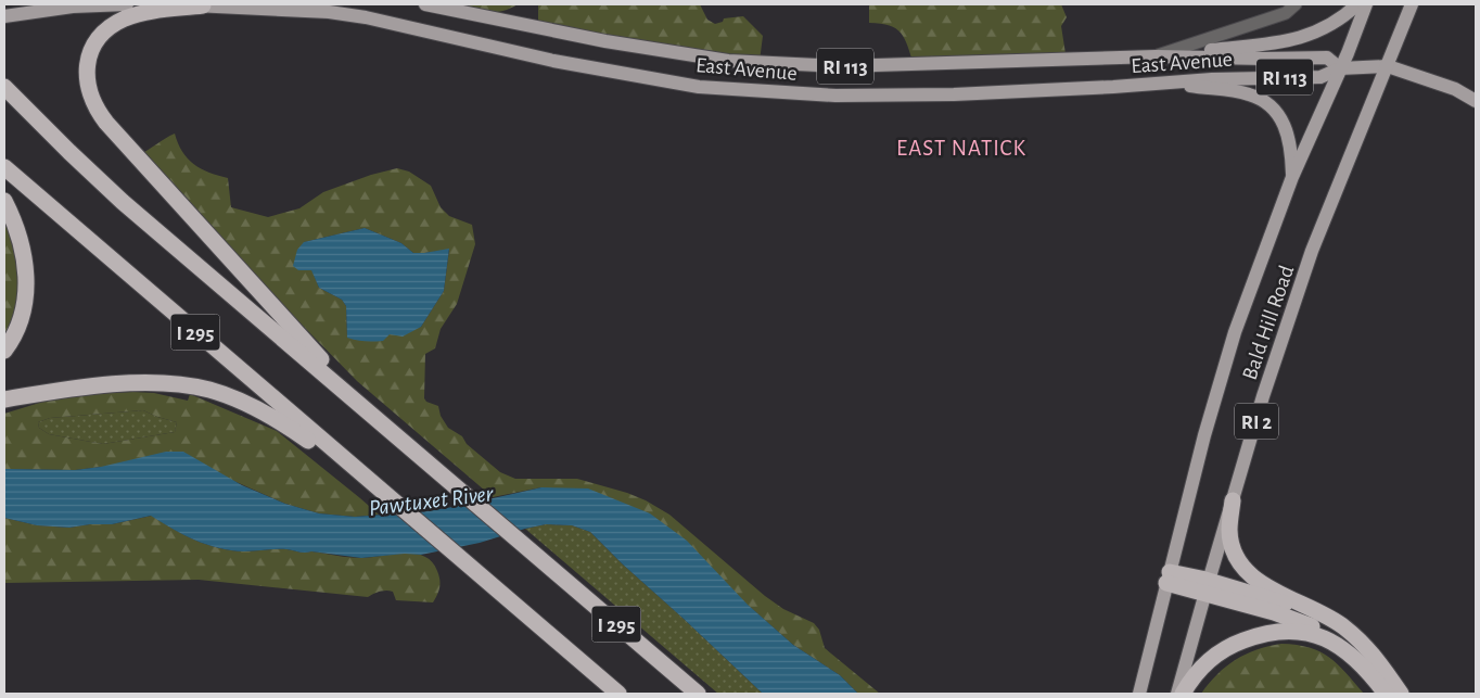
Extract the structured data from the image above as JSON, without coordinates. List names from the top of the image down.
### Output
{
  "streets": {
    "highway": ["I 295"],
    "main road": [
      "East Avenue",
      "RI 113",
      "Bald Hill Road",
      "RI 2"
    ]
  },
  "crossings": [
    ["East Avenue", "Bald Hill Road"]
  ],
  "districts": ["EAST NATICK"],
  "water": ["Pawtuxet River"]
}
